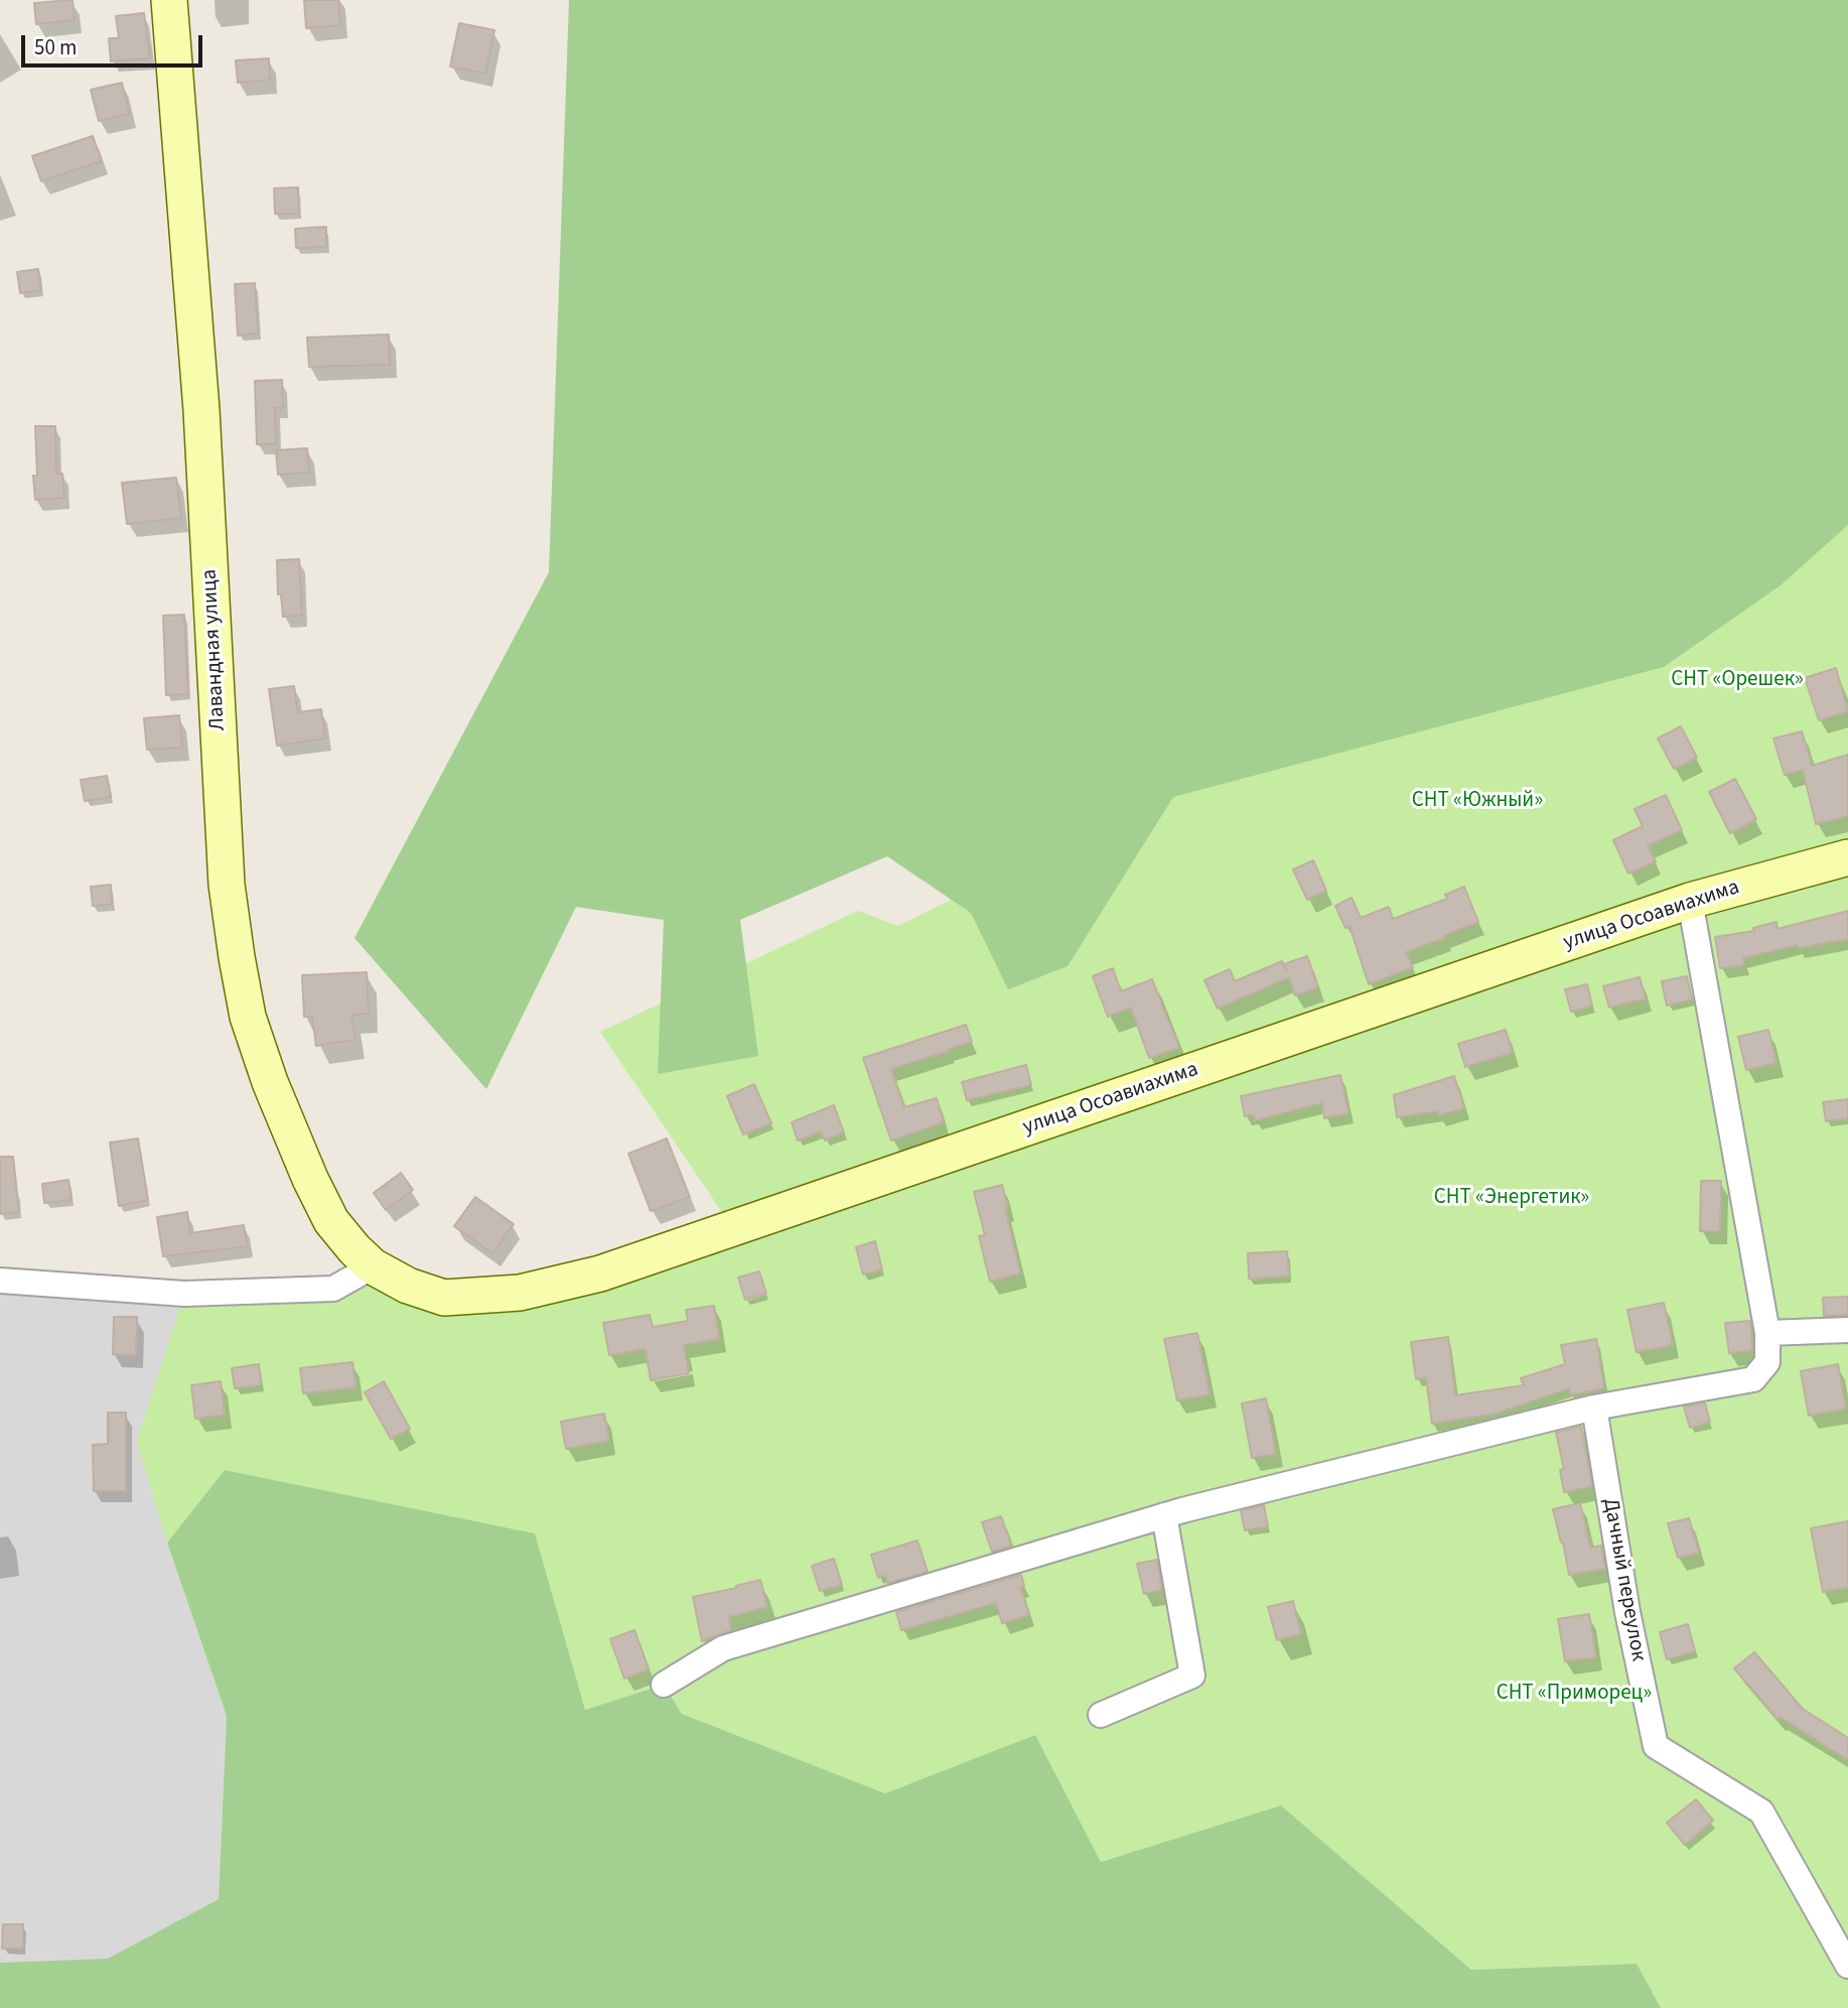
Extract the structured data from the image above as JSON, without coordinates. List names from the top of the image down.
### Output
{
  "streets": {
    "street": ["Лавандная улица", "улица Осоавиахима", "Дачный переулок"]
  },
  "crossings": [
    ["Лавандная улица", "улица Осоавиахима"]
  ],
  "parks": [
    "СНТ «Орешек»",
    "СНТ «Южный»",
    "СНТ «Энергетик»",
    "СНТ «Приморец»"
  ],
  "scale_bar": "50 m"
}
